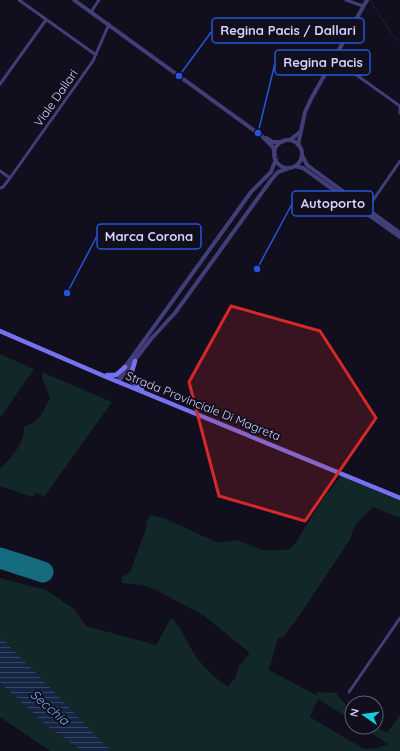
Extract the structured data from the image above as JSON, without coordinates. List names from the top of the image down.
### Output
{
  "streets": {
    "main road": ["Strada Provinciale Di Magreta"],
    "street": ["Viale Dallari"]
  },
  "water": ["Secchia"],
  "places": [
    "Regina Pacis / Dallari",
    "Regina Pacis",
    "Autoporto",
    "Marca Corona"
  ],
  "north": "left"
}
